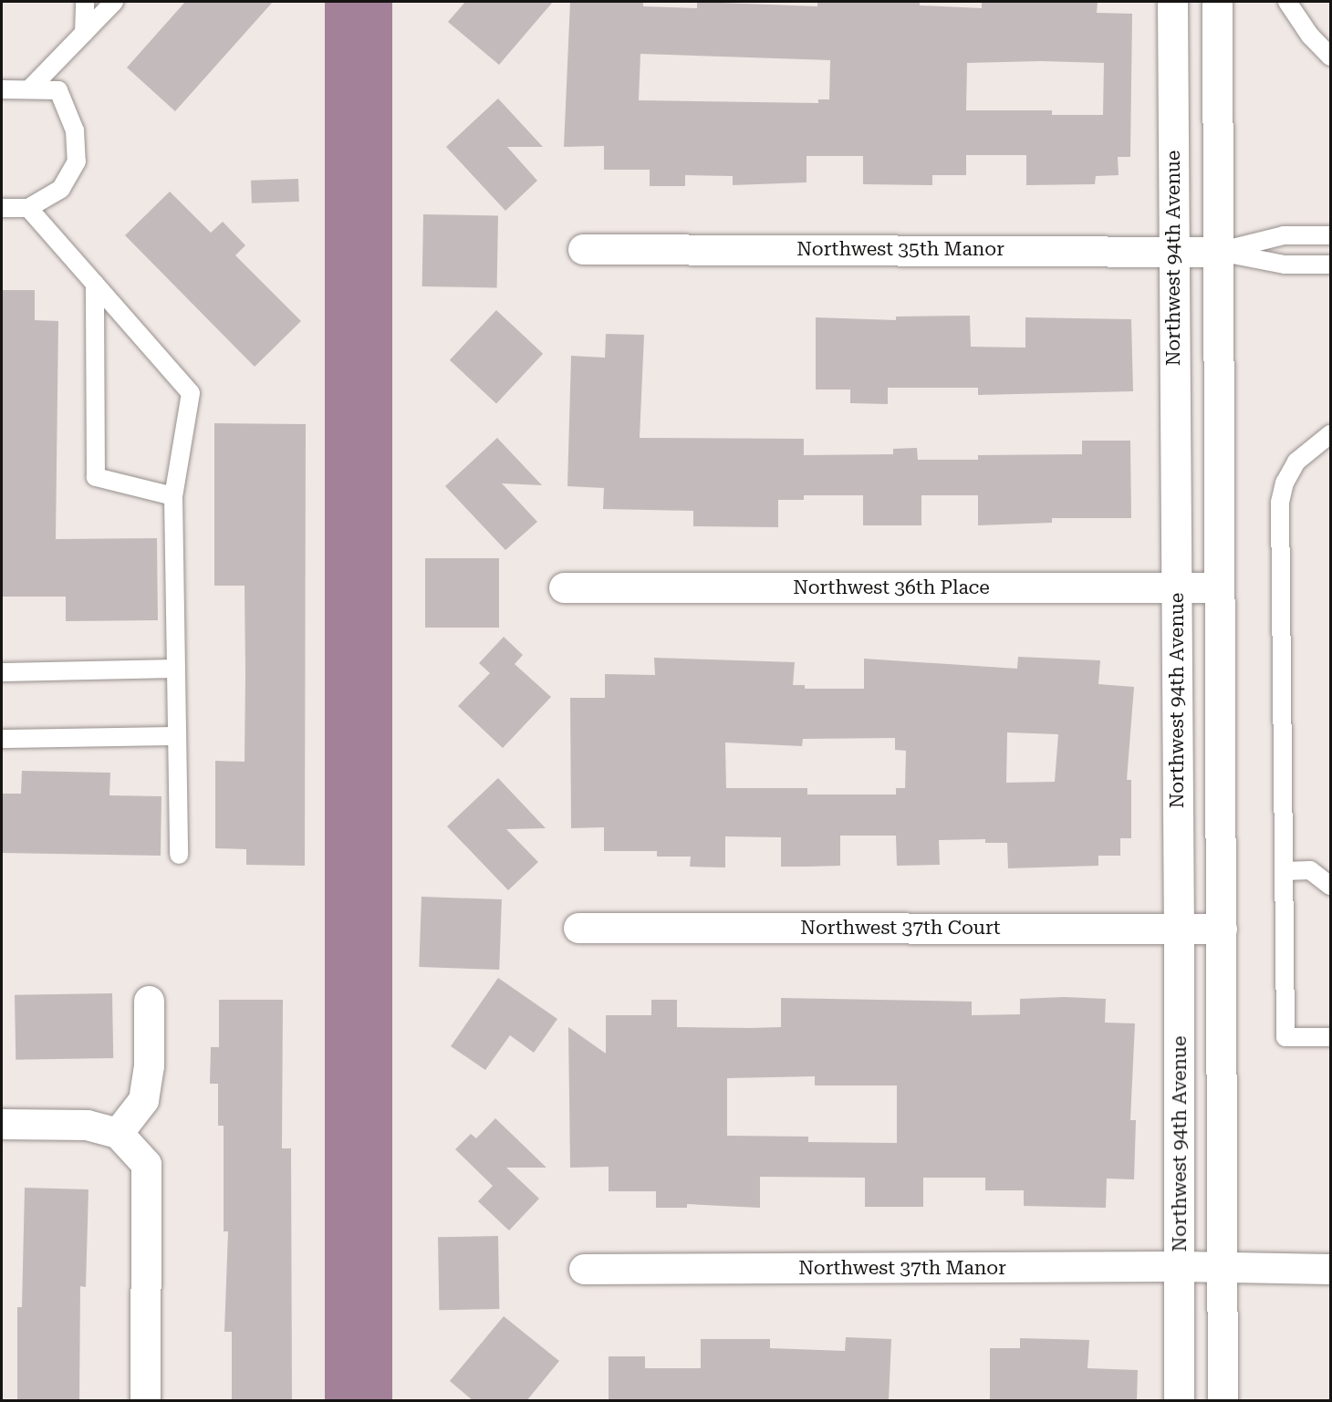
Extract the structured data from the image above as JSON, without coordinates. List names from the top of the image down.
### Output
{
  "streets": {
    "street": [
      "Northwest 35th Manor",
      "Northwest 94th Avenue",
      "Northwest 36th Place",
      "Northwest 37th Court",
      "Northwest 37th Manor"
    ]
  },
  "crossings": [
    ["Northwest 35th Manor", "Northwest 94th Avenue"],
    ["Northwest 94th Avenue", "Northwest 36th Place"],
    ["Northwest 94th Avenue", "Northwest 37th Court"],
    ["Northwest 94th Avenue", "Northwest 37th Manor"]
  ]
}
